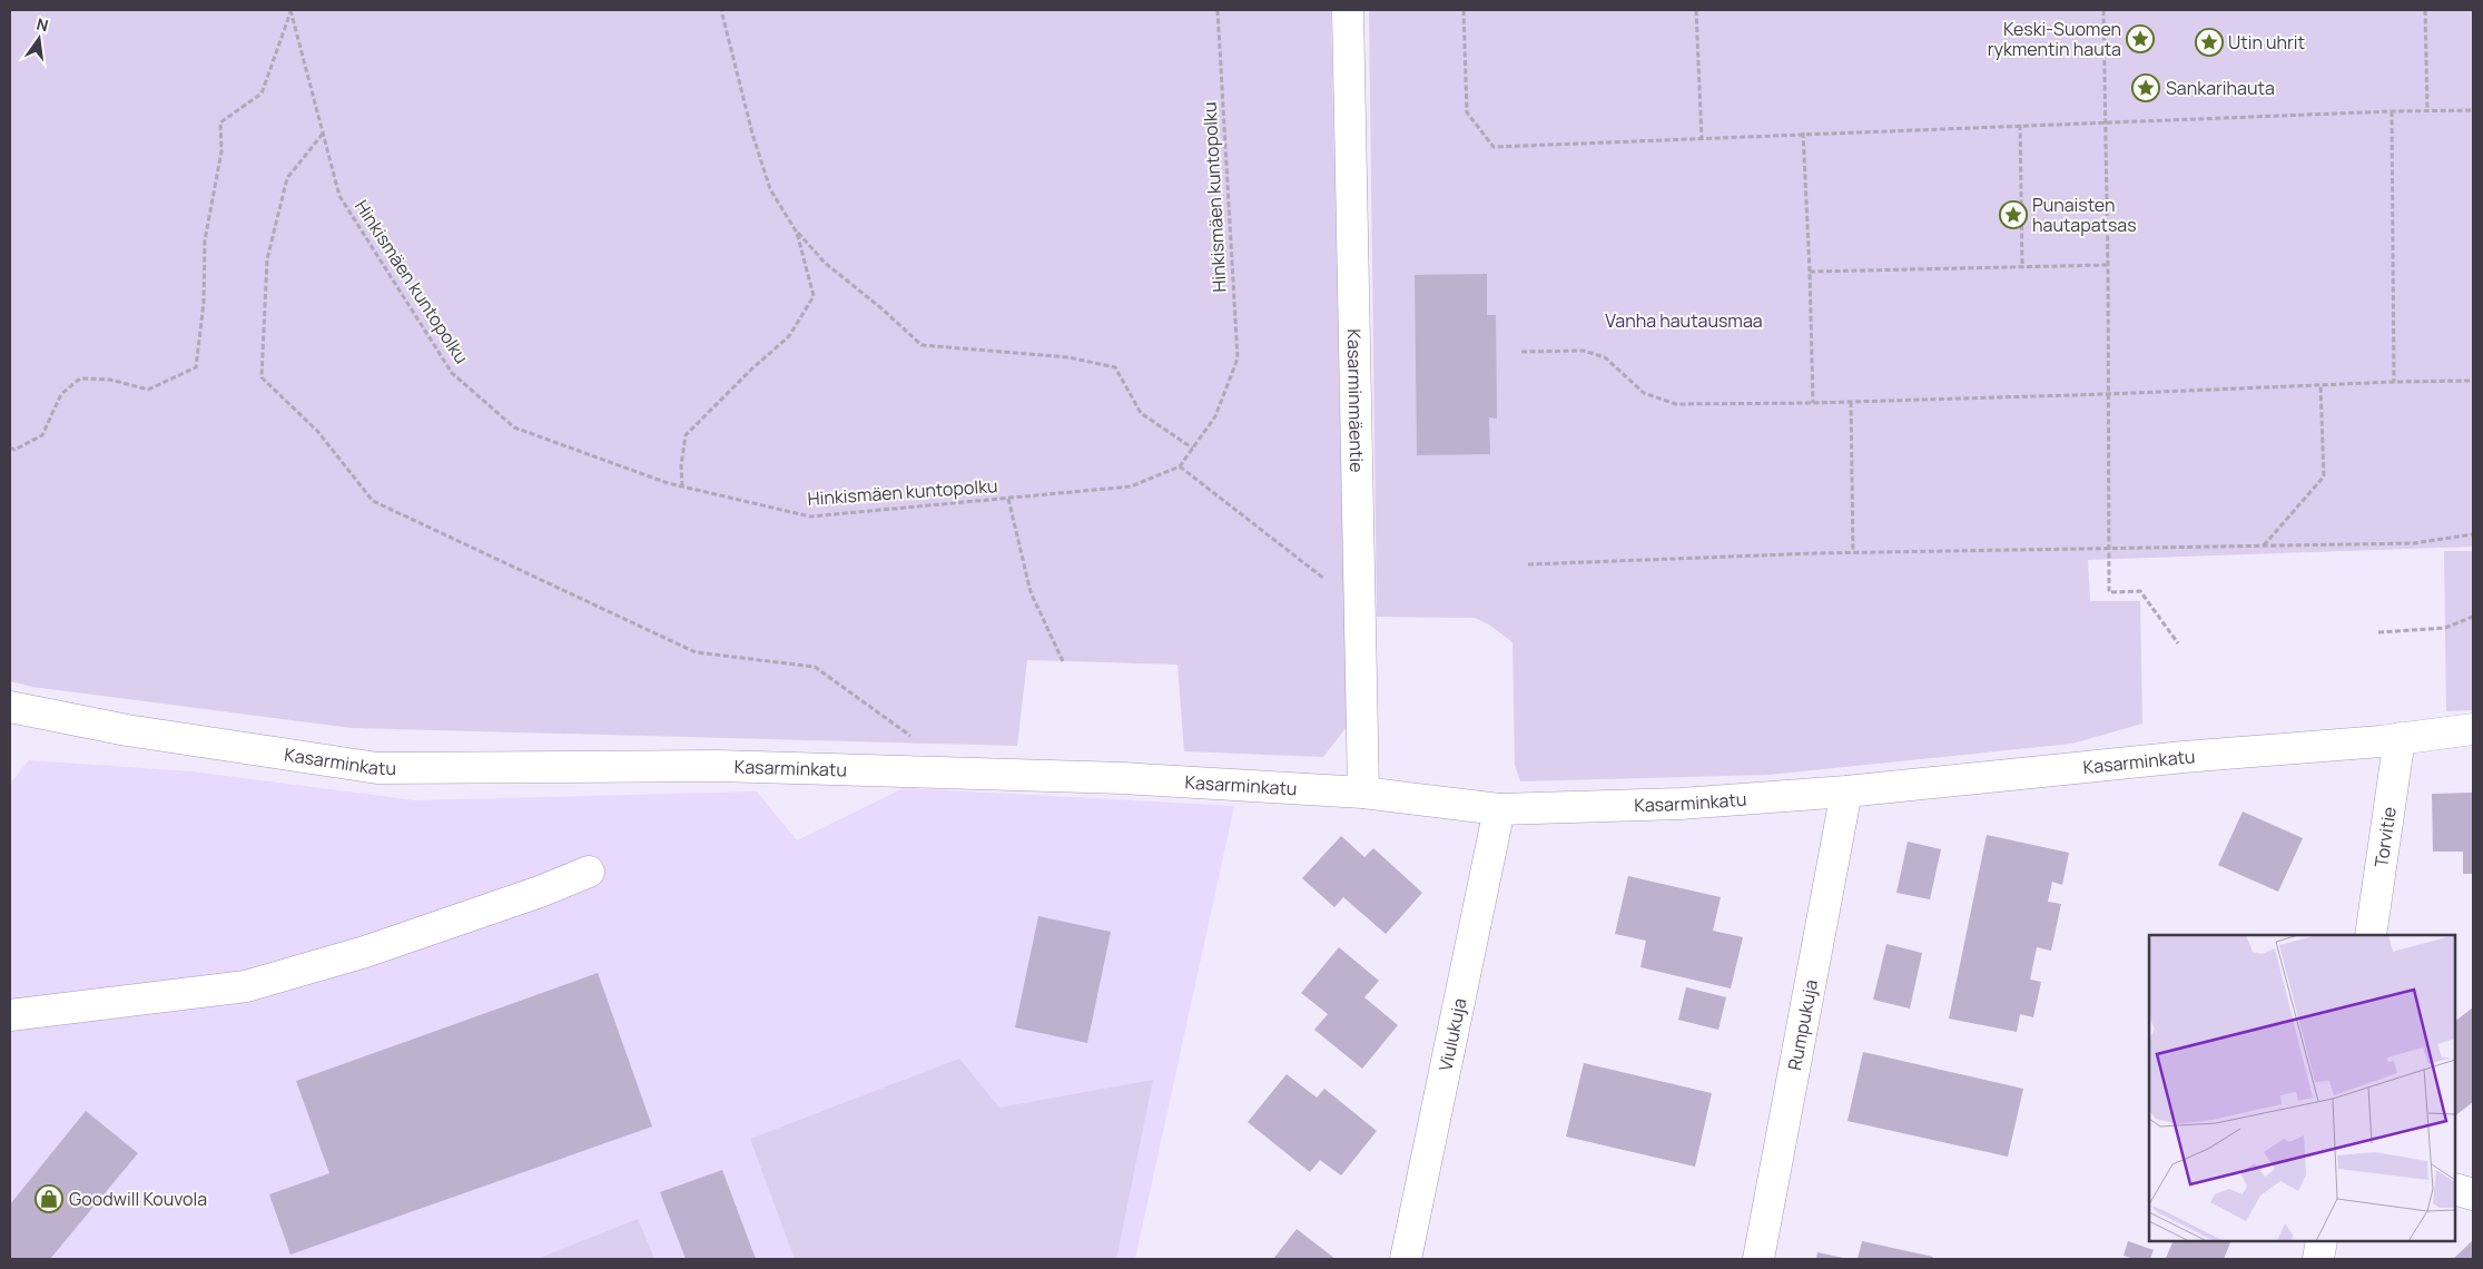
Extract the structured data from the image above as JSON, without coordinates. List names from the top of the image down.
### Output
{
  "streets": {
    "street": [
      "Kasarminmäentie",
      "Kasarminkatu",
      "Torvitie",
      "Rumpukuja",
      "Viulukuja"
    ],
    "path": ["Hinkismäen kuntopolku"]
  },
  "crossings": [
    ["Kasarminmäentie", "Kasarminkatu"],
    ["Kasarminkatu", "Torvitie"],
    ["Kasarminkatu", "Rumpukuja"],
    ["Kasarminkatu", "Viulukuja"]
  ],
  "parks": ["Vanha hautausmaa"],
  "places": {
    "place": [
      "Keski-Suomen rykmentin hauta",
      "Utin uhrit",
      "Sankarihauta",
      "Punaisten hautapatsas"
    ],
    "shop": ["Goodwill Kouvola"]
  },
  "north": "top"
}
